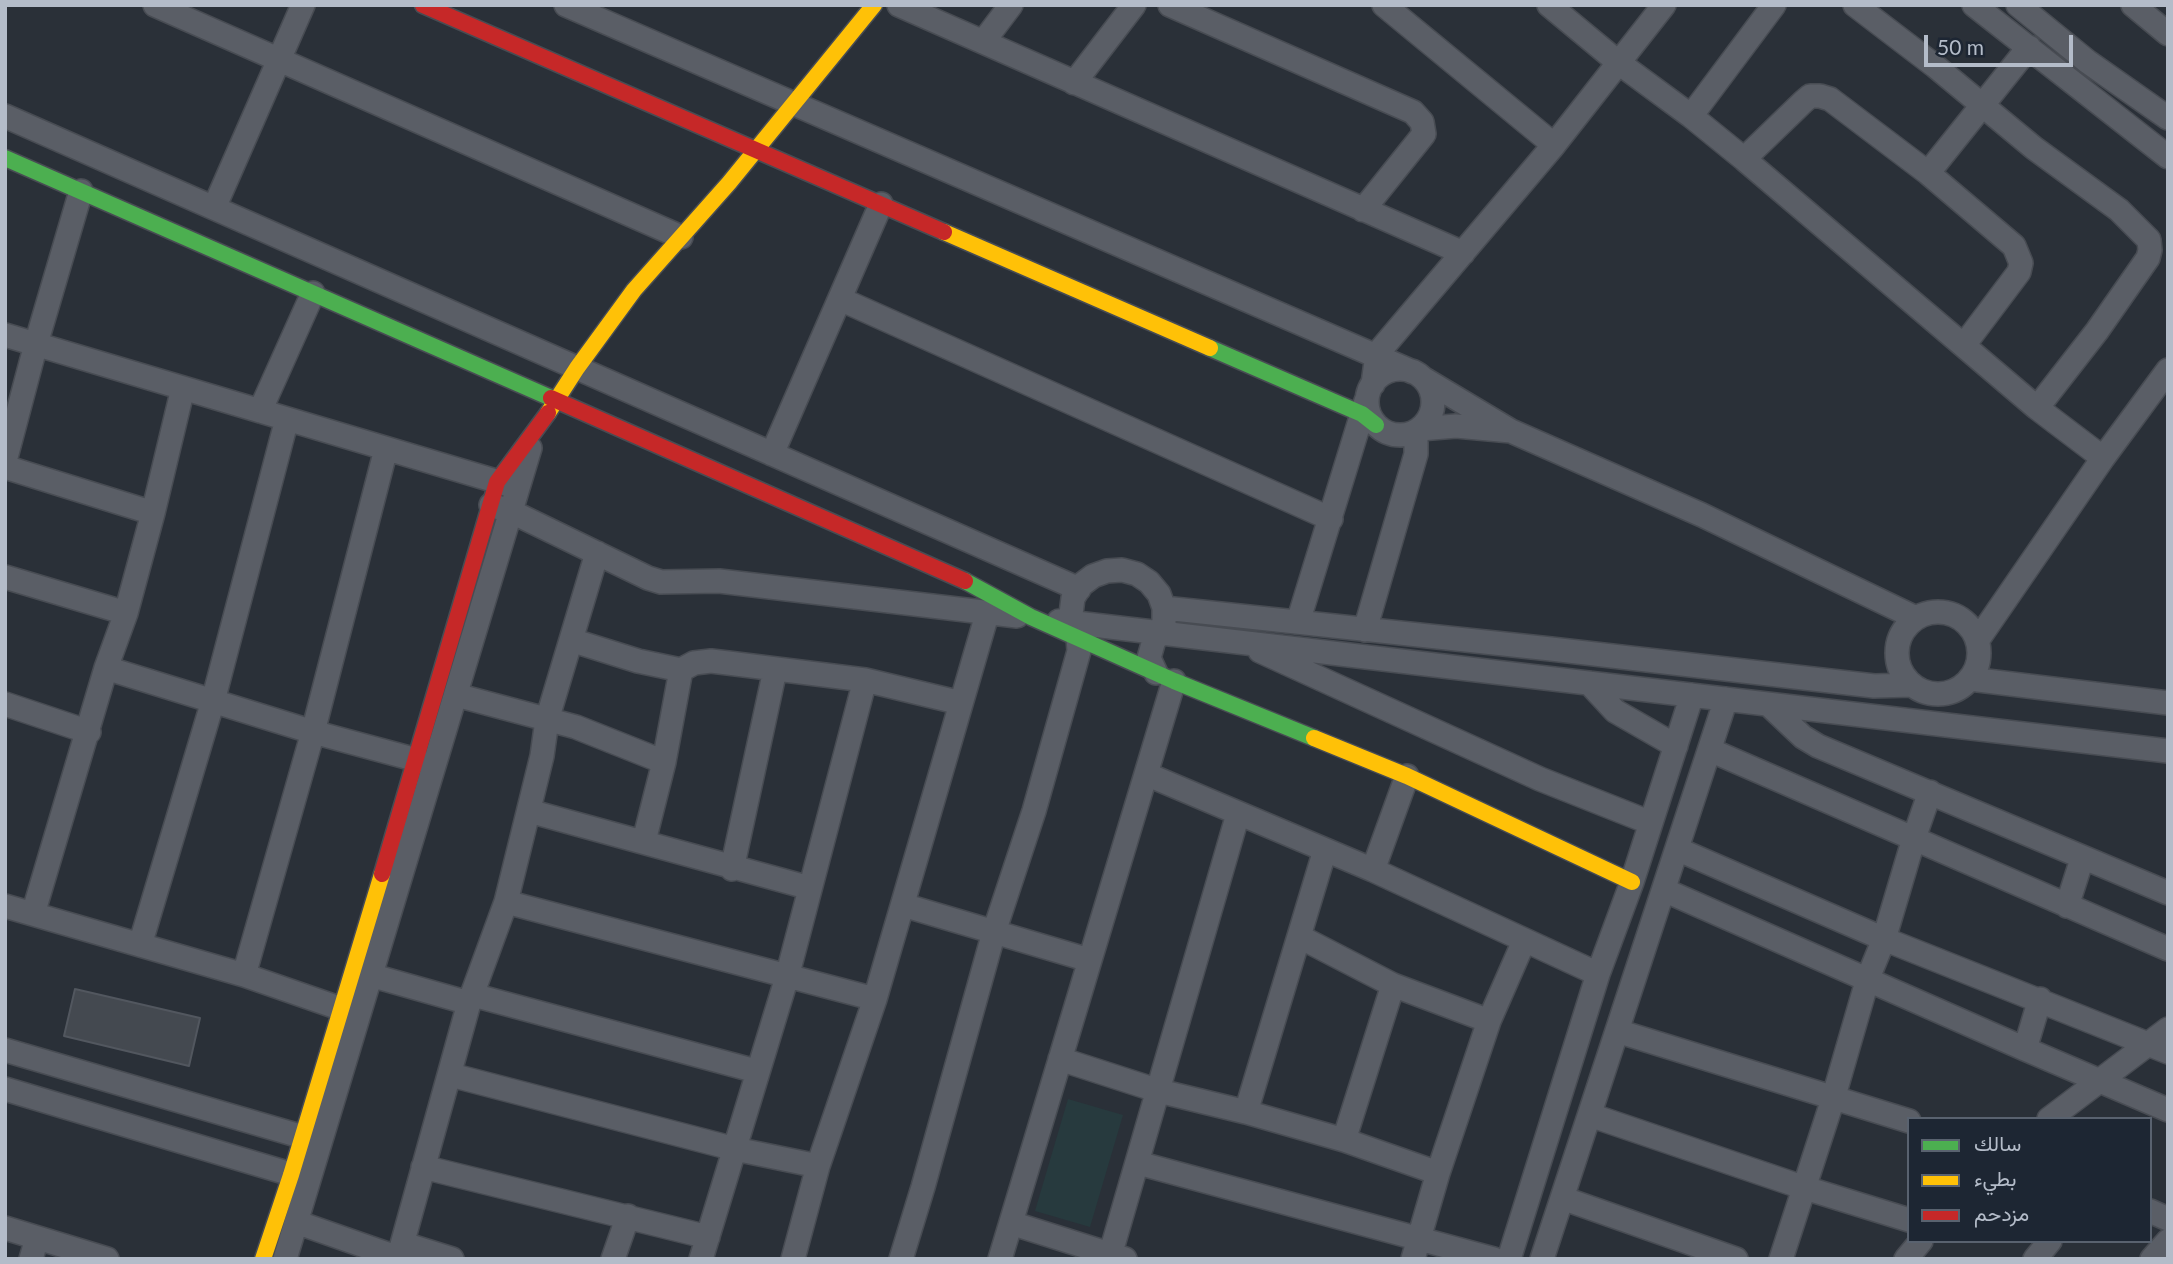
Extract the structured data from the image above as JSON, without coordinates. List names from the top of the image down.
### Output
{
  "legend": ["سالك", "بطيء", "مزدحم"],
  "scale_bar": "50 m"
}
